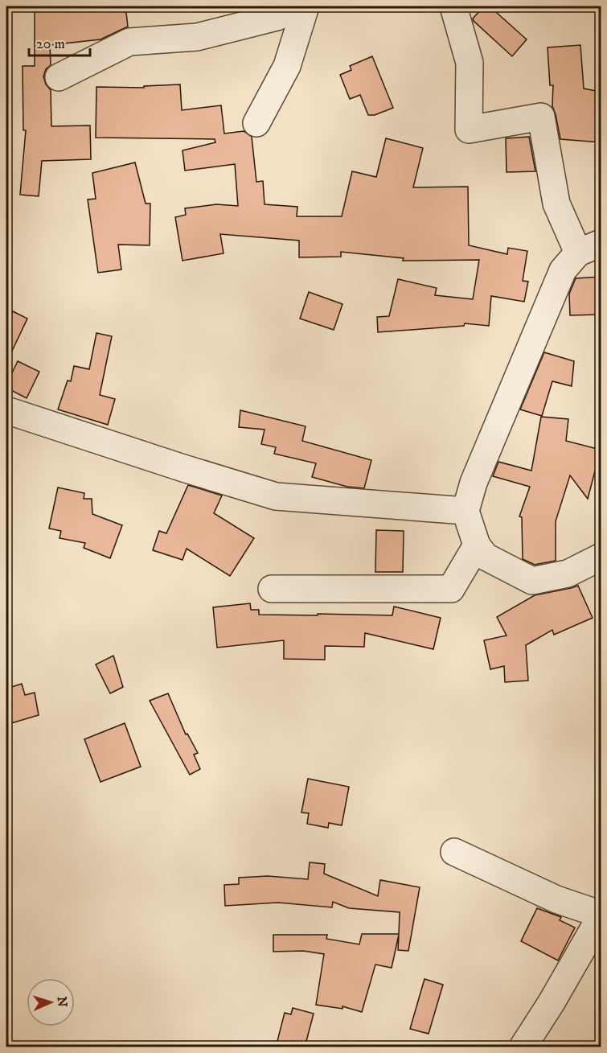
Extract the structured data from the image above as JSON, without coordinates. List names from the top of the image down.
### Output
{
  "scale_bar": "20 m",
  "north": "right"
}
